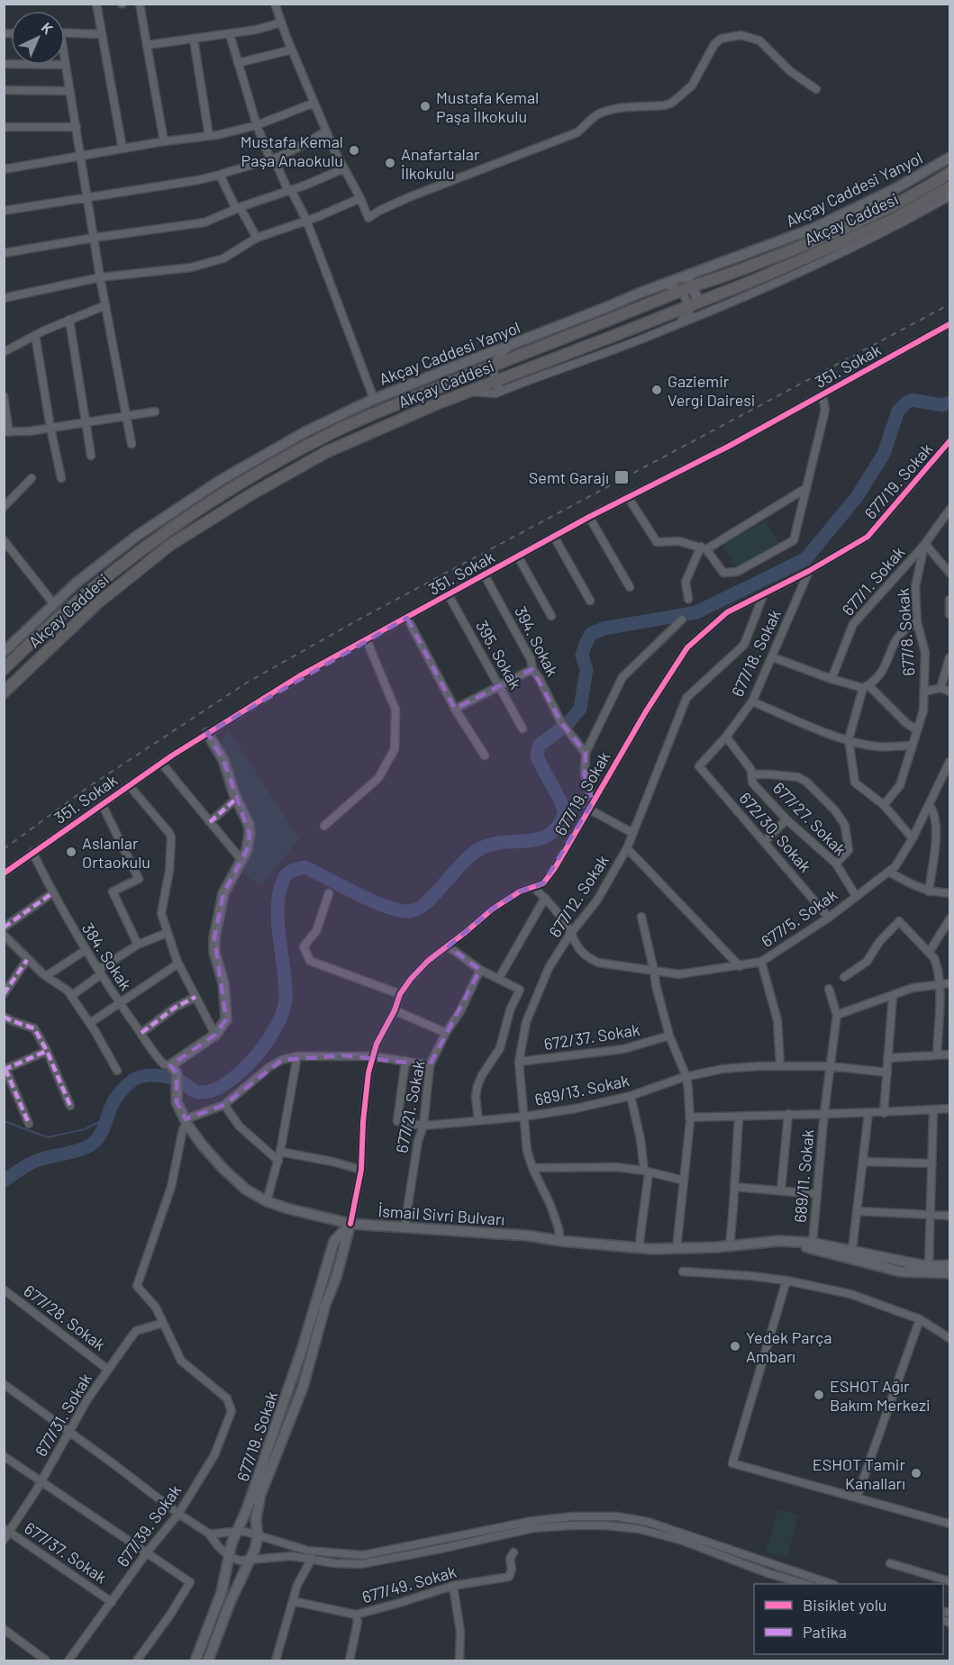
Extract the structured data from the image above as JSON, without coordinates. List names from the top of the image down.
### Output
{
  "streets": {
    "highway": ["Akçay Caddesi"],
    "main road": ["Akçay Caddesi Yanyol", "677/19. Sokak", "İsmail Sivri Bulvarı"],
    "street": [
      "351. Sokak",
      "677/1. Sokak",
      "677/8. Sokak",
      "394. Sokak",
      "677/18. Sokak",
      "395. Sokak",
      "677/27. Sokak",
      "672/30. Sokak",
      "677/12. Sokak",
      "677/5. Sokak",
      "384. Sokak",
      "672/37. Sokak",
      "689/13. Sokak",
      "677/21. Sokak",
      "689/11. Sokak",
      "677/28. Sokak",
      "677/31. Sokak",
      "677/39. Sokak",
      "677/37. Sokak",
      "677/49. Sokak"
    ]
  },
  "crossings": [
    ["Akçay Caddesi Yanyol", "Akçay Caddesi"],
    ["351. Sokak", "394. Sokak"],
    ["351. Sokak", "395. Sokak"],
    ["351. Sokak", "384. Sokak"],
    ["677/19. Sokak", "677/18. Sokak"],
    ["677/19. Sokak", "677/12. Sokak"],
    ["677/19. Sokak", "677/5. Sokak"],
    ["677/19. Sokak", "İsmail Sivri Bulvarı"],
    ["677/1. Sokak", "677/8. Sokak"],
    ["677/18. Sokak", "677/27. Sokak"],
    ["677/18. Sokak", "672/30. Sokak"],
    ["677/27. Sokak", "677/5. Sokak"],
    ["672/30. Sokak", "677/5. Sokak"],
    ["677/12. Sokak", "677/5. Sokak"],
    ["677/12. Sokak", "672/37. Sokak"],
    ["677/12. Sokak", "689/13. Sokak"],
    ["677/12. Sokak", "İsmail Sivri Bulvarı"],
    ["384. Sokak", "İsmail Sivri Bulvarı"],
    ["689/13. Sokak", "677/21. Sokak"],
    ["689/13. Sokak", "689/11. Sokak"],
    ["677/21. Sokak", "İsmail Sivri Bulvarı"],
    ["689/11. Sokak", "İsmail Sivri Bulvarı"],
    ["677/28. Sokak", "677/31. Sokak"],
    ["677/31. Sokak", "677/39. Sokak"],
    ["677/31. Sokak", "677/37. Sokak"],
    ["677/39. Sokak", "677/37. Sokak"]
  ],
  "places": {
    "other": [
      "Mustafa Kemal Paşa İlkokulu",
      "Mustafa Kemal Paşa Anaokulu",
      "Anafartalar İlkokulu",
      "Gaziemir Vergi Dairesi",
      "Aslanlar Ortaokulu",
      "Yedek Parça Ambarı",
      "ESHOT Ağır Bakım Merkezi",
      "ESHOT Tamir Kanalları"
    ],
    "transit": ["Semt Garajı"]
  },
  "legend": ["Bisiklet yolu", "Patika"],
  "north": "top right"
}
